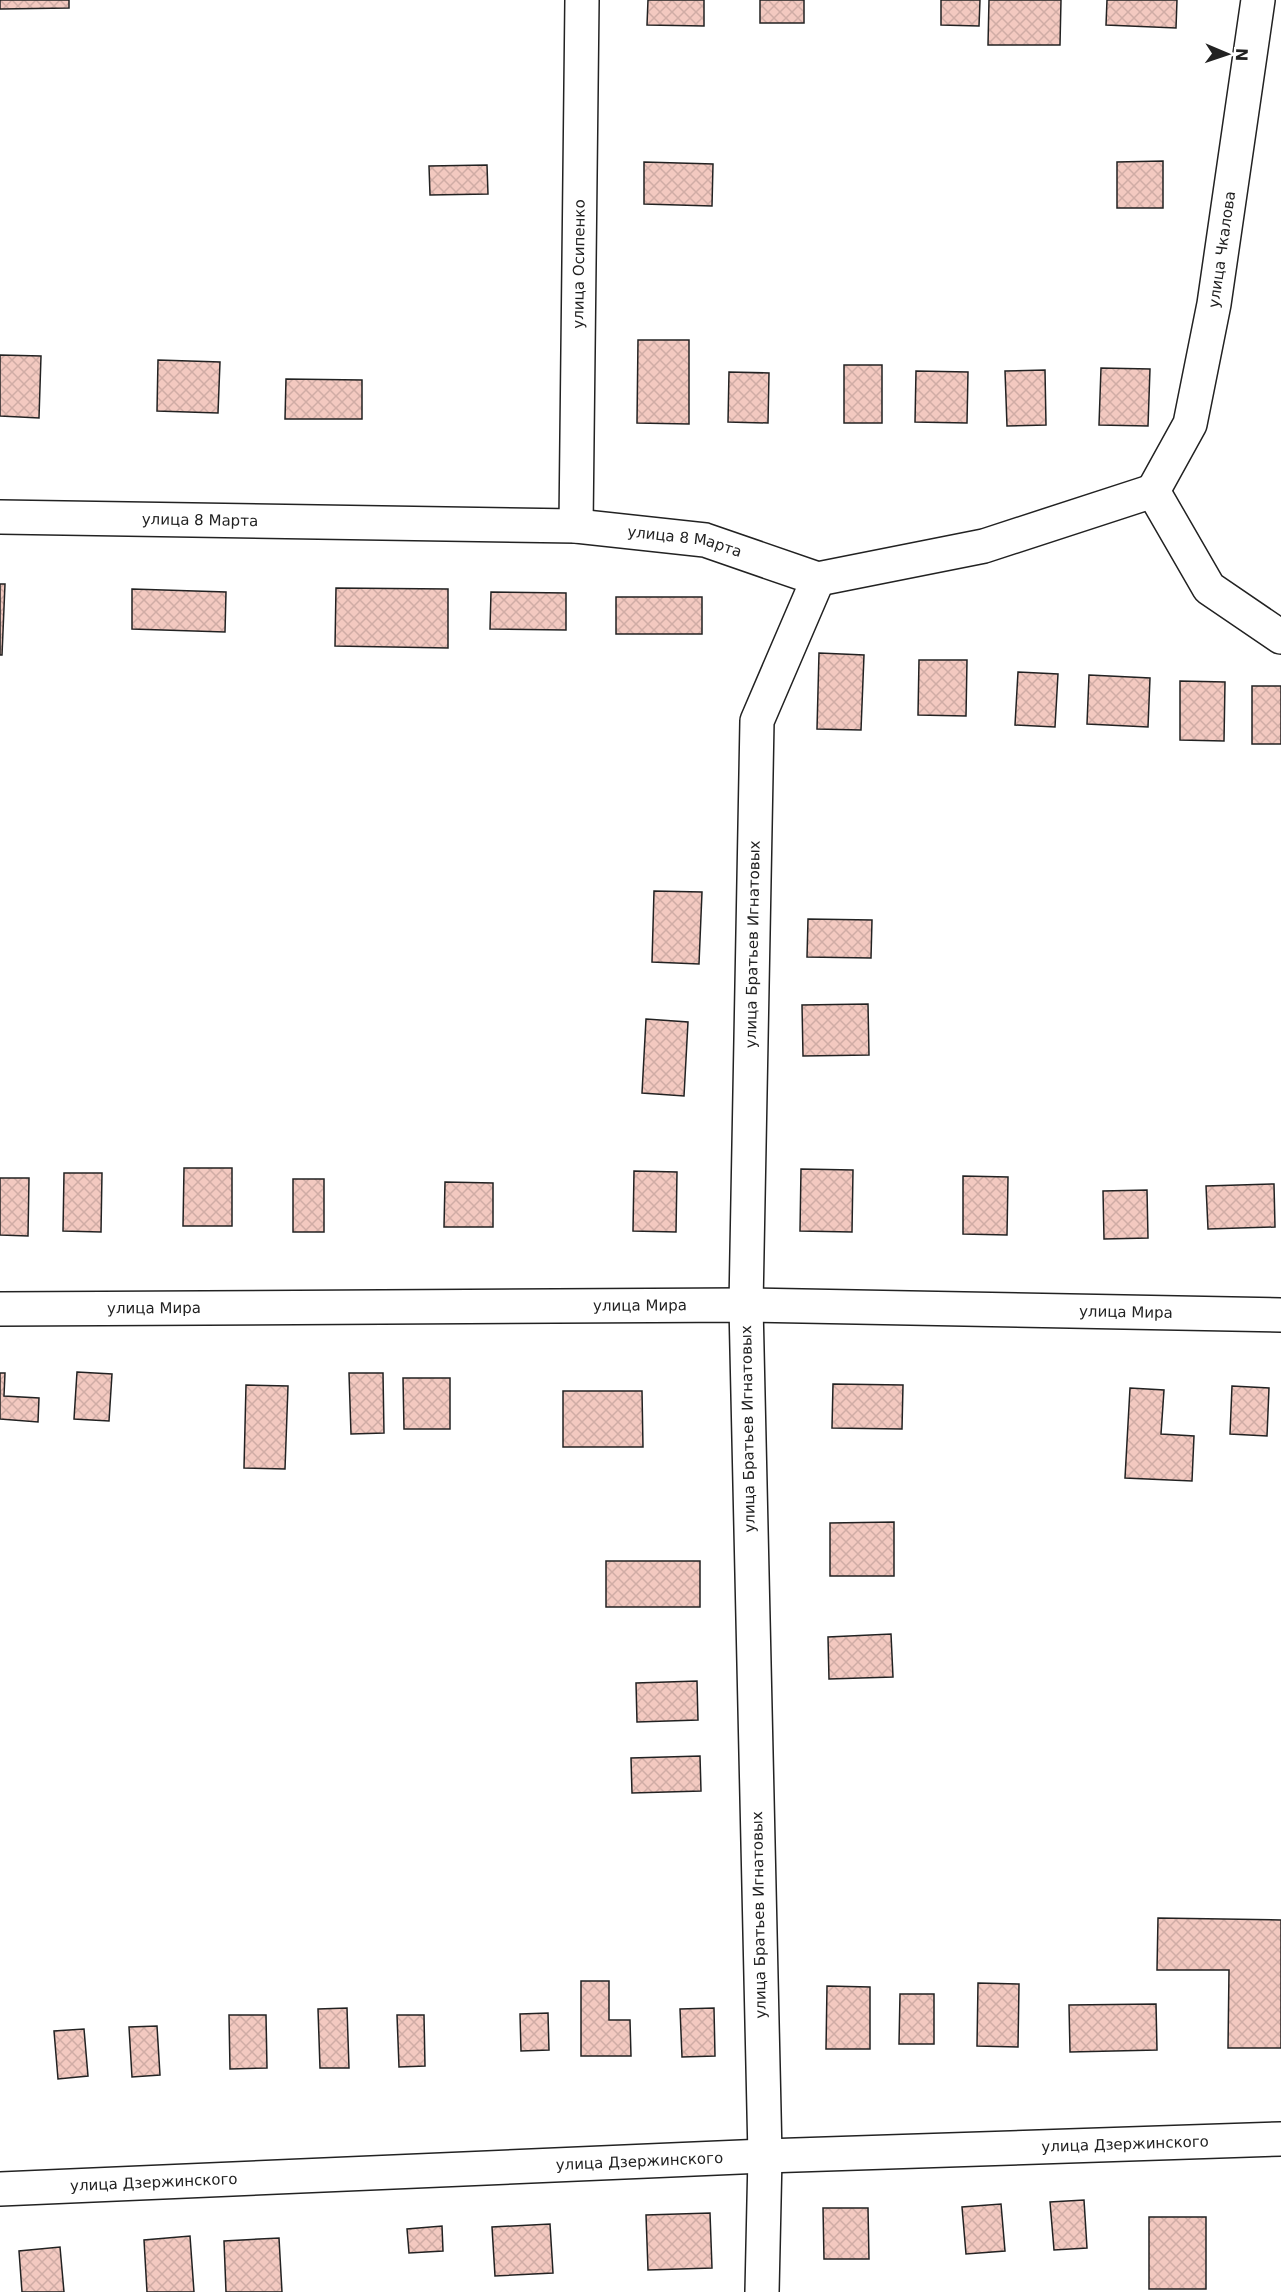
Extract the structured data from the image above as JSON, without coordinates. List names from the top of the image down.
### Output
{
  "streets": {
    "street": [
      "улица Чкалова",
      "улица Осипенко",
      "улица 8 Марта",
      "улица Братьев Игнатовых",
      "улица Мира",
      "улица Дзержинского"
    ]
  },
  "crossings": [
    ["улица Осипенко", "улица 8 Марта"],
    ["улица 8 Марта", "улица Братьев Игнатовых"],
    ["улица Братьев Игнатовых", "улица Мира"],
    ["улица Братьев Игнатовых", "улица Дзержинского"]
  ],
  "north": "right"
}
